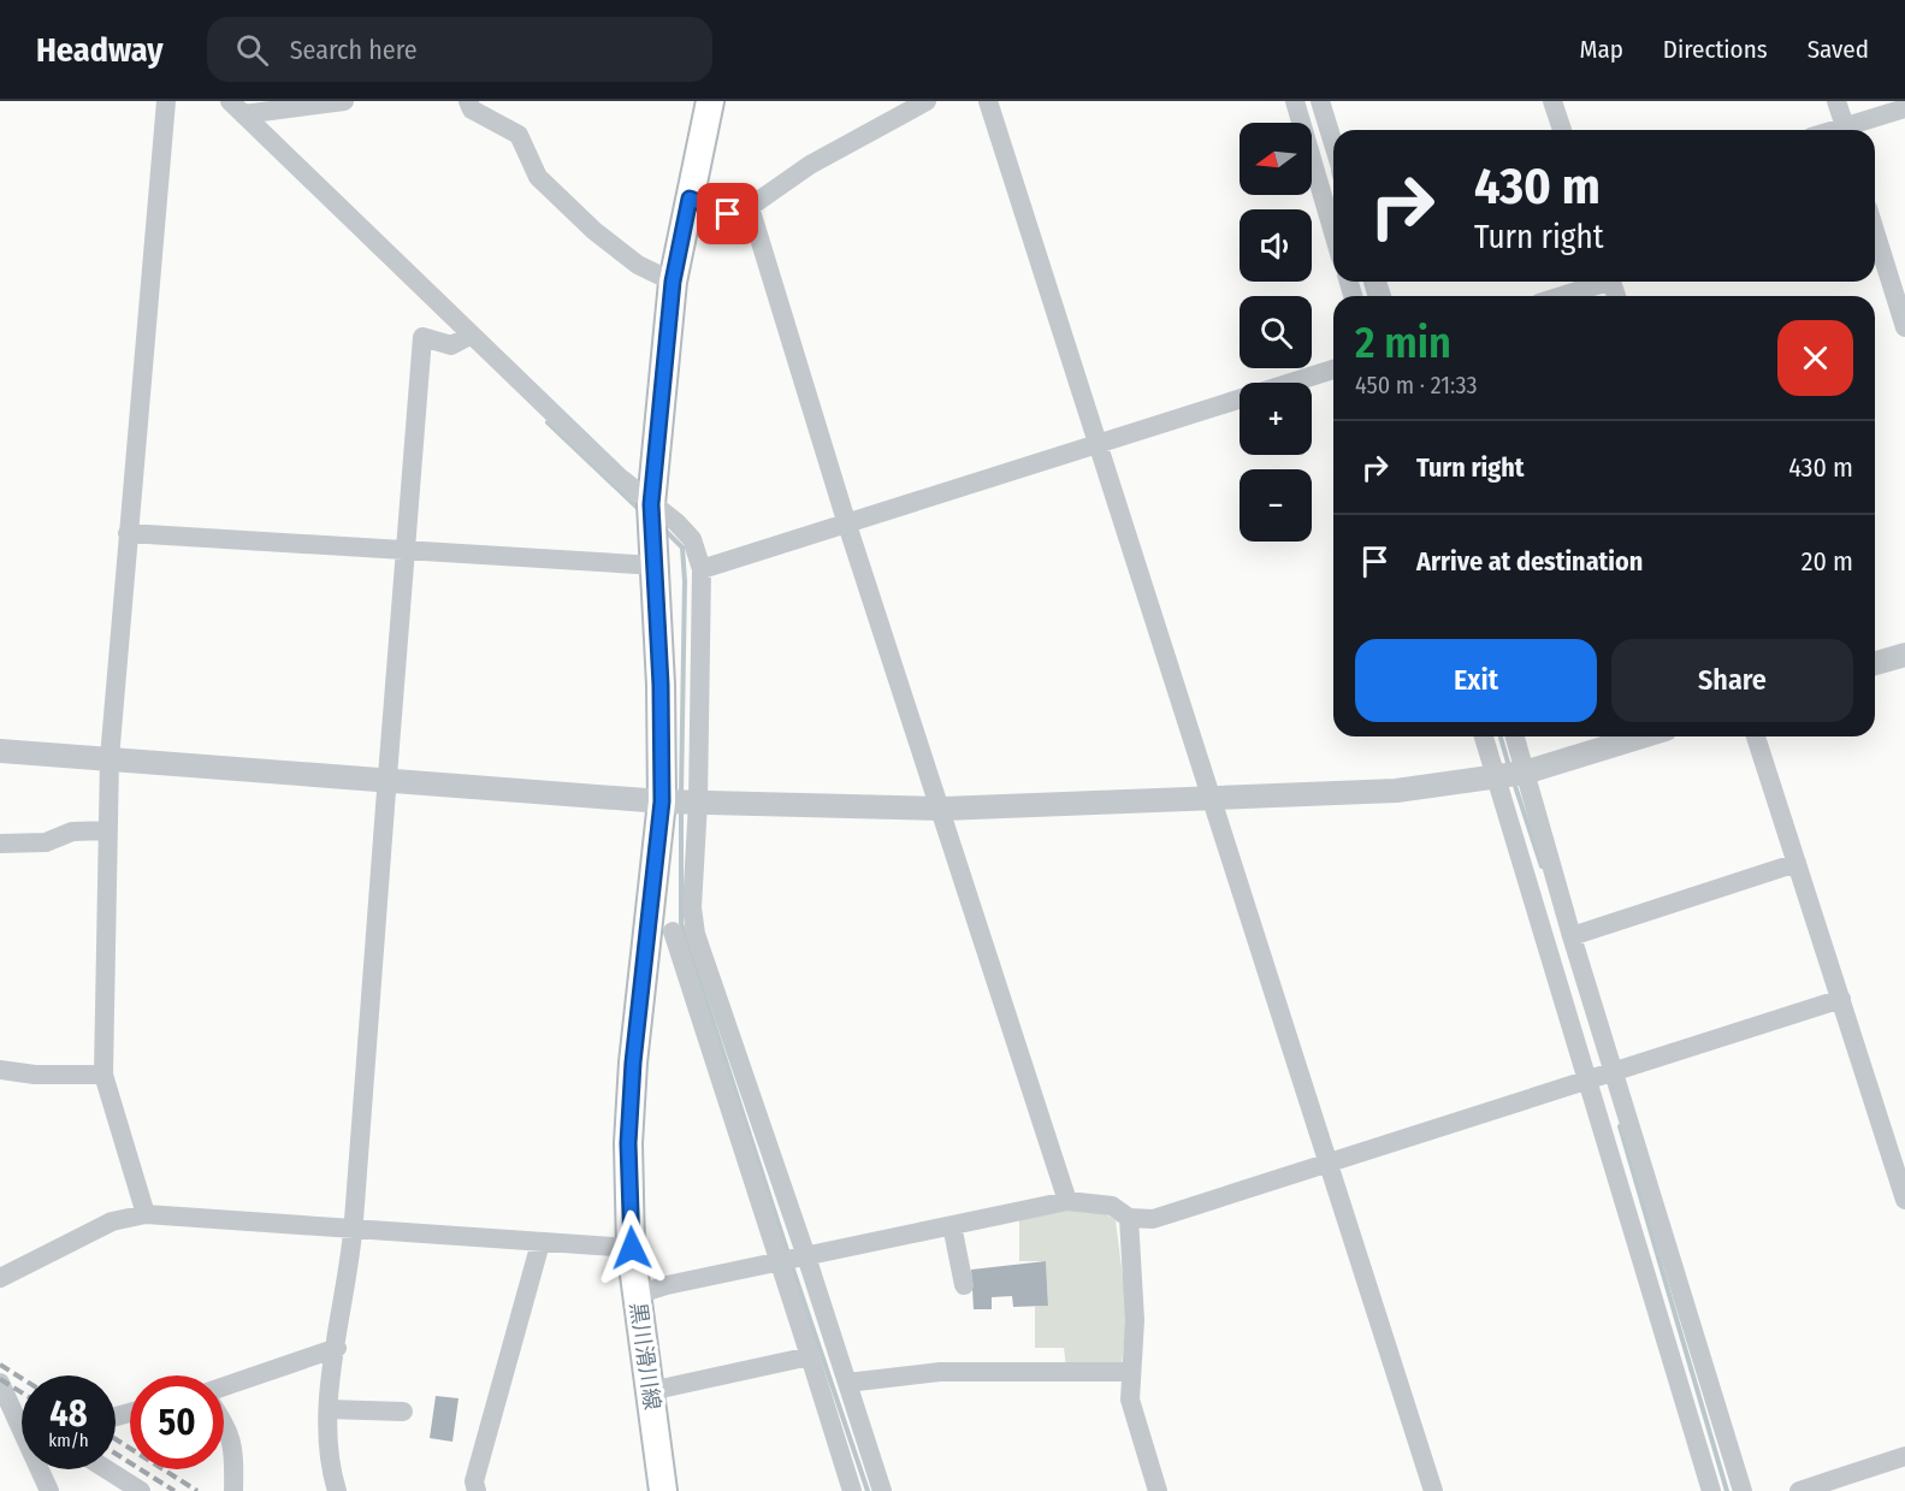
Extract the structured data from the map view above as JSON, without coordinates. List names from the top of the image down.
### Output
{
  "streets": {
    "main road": ["黒川滑川線"]
  },
  "north": "left",
  "page": {
    "header": "Headway",
    "search": "Search here",
    "nav": ["Map", "Directions", "Saved"],
    "map_buttons": ["+", "−"],
    "turn": ["430 m", "Turn right"],
    "heading": ["2 min", "450 m · 21:33"],
    "list": [
      {
        "name": "Turn right",
        "value": "430 m"
      },
      {
        "name": "Arrive at destination",
        "value": "20 m"
      }
    ],
    "buttons": ["Exit", "Share"],
    "speed": "48 km/h",
    "limit": "50"
  }
}
